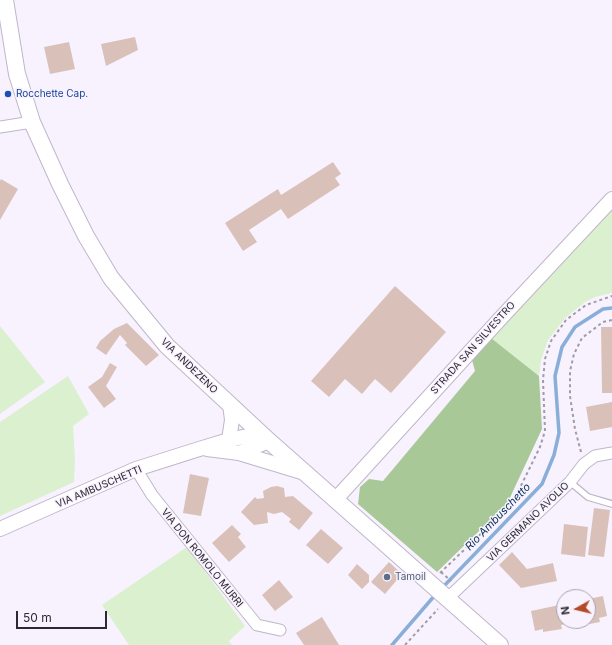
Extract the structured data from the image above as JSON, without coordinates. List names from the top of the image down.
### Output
{
  "streets": {
    "main road": ["VIA ANDEZENO"],
    "street": [
      "STRADA SAN SILVESTRO",
      "VIA AMBUSCHETTI",
      "VIA GERMANO AVOLIO",
      "VIA DON ROMOLO MURRI"
    ]
  },
  "crossings": [
    ["STRADA SAN SILVESTRO", "VIA ANDEZENO"],
    ["VIA ANDEZENO", "VIA AMBUSCHETTI"],
    ["VIA ANDEZENO", "VIA GERMANO AVOLIO"],
    ["VIA AMBUSCHETTI", "VIA DON ROMOLO MURRI"]
  ],
  "water": ["Rio Ambuschetto"],
  "places": ["Rocchette Cap.", "Tamoil"],
  "scale_bar": "50 m",
  "north": "left"
}
